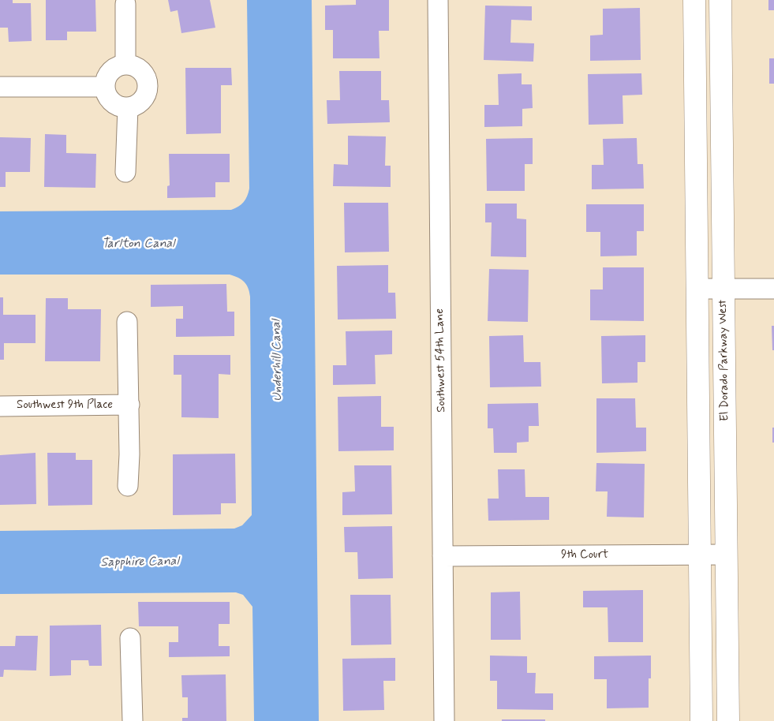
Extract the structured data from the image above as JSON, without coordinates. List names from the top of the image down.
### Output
{
  "streets": {
    "street": [
      "Southwest 54th Lane",
      "El Dorado Parkway West",
      "Southwest 9th Place",
      "9th Court"
    ]
  },
  "crossings": [
    ["Southwest 54th Lane", "9th Court"],
    ["El Dorado Parkway West", "9th Court"]
  ],
  "water": ["Tarlton Canal", "Underhill Canal", "Sapphire Canal"]
}
